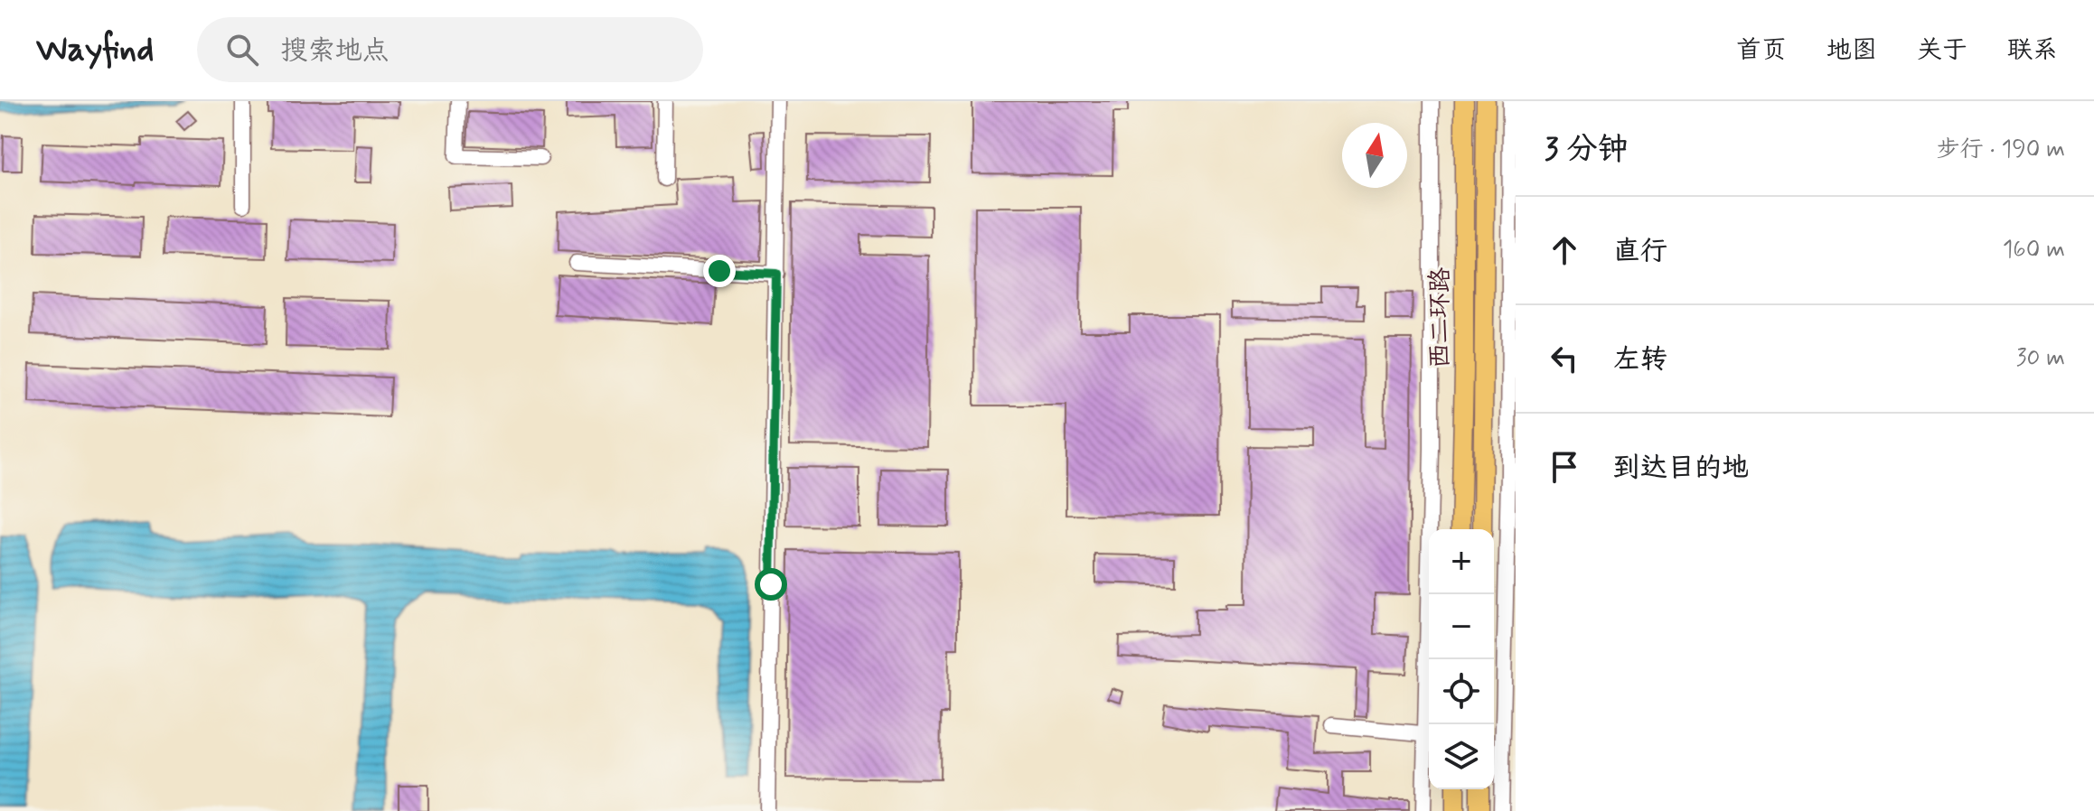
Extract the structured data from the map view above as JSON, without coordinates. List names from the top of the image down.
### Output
{
  "streets": {
    "main road": ["西二环路"]
  },
  "north": "top",
  "page": {
    "header": "Wayfind",
    "search": "搜索地点",
    "nav": [
      "首页",
      "地图",
      "关于",
      "联系"
    ],
    "heading": ["3 分钟", "步行 · 190 m"],
    "list": [
      ["直行", "160 m"],
      ["左转", "30 m"],
      "到达目的地"
    ],
    "map_buttons": ["+", "−"]
  }
}
